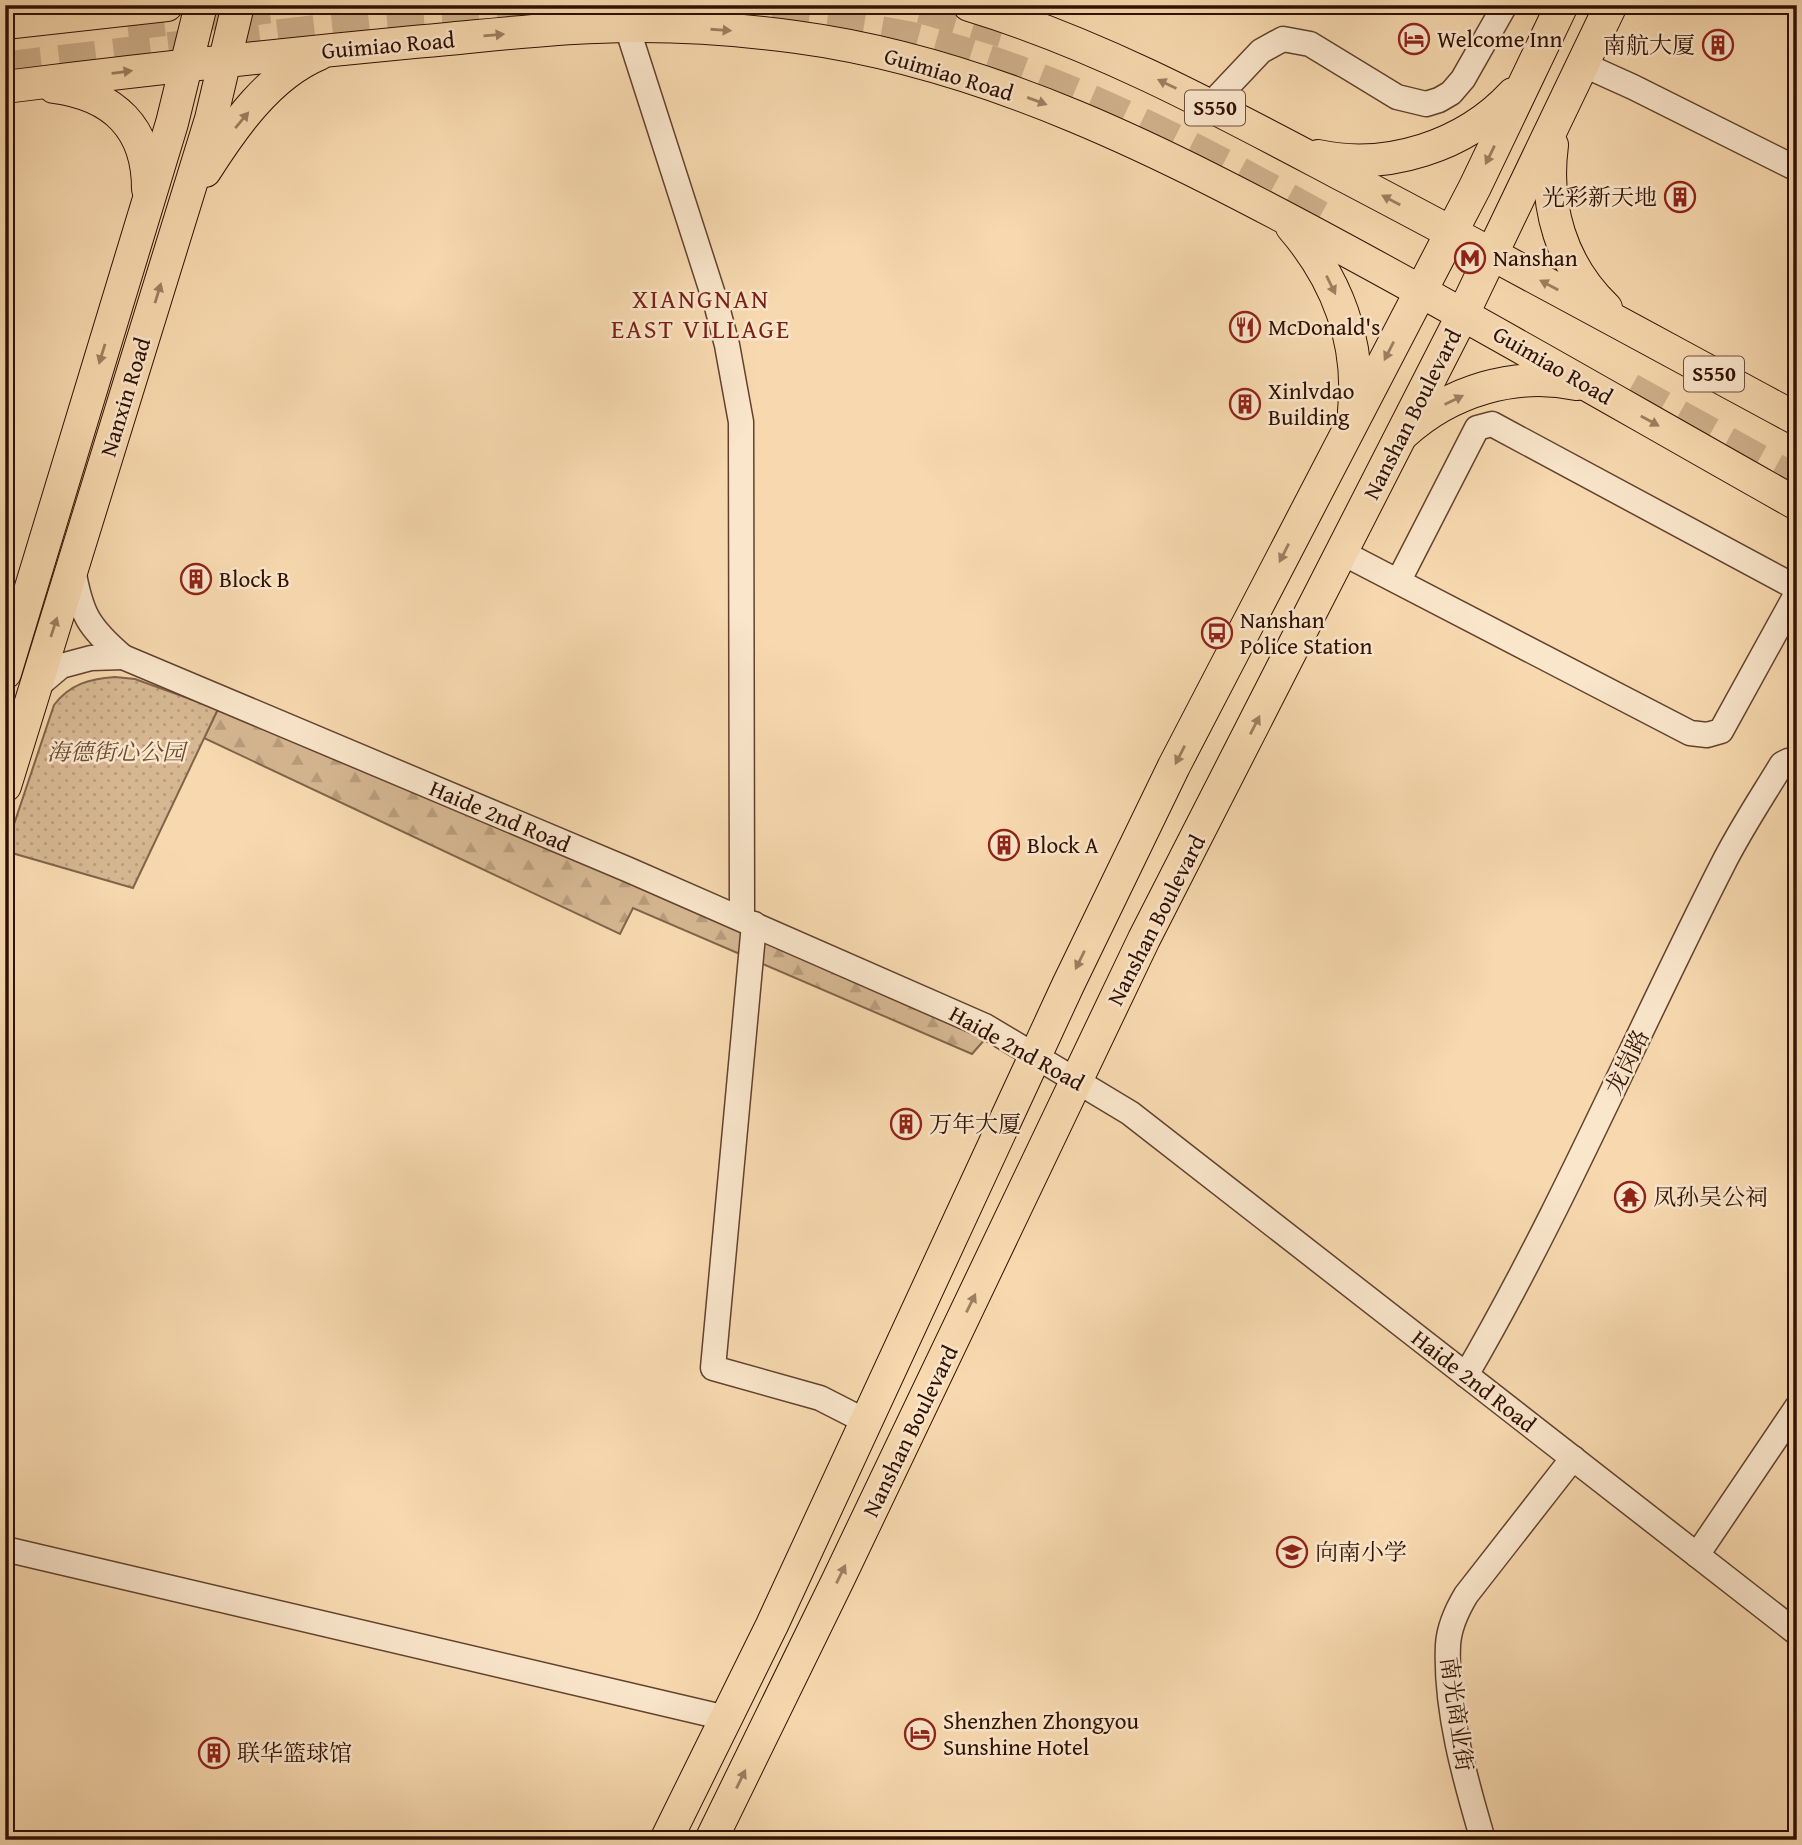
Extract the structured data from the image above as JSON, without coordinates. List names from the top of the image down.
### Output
{
  "streets": {
    "main road": [
      "Guimiao Road",
      "S550",
      "Nanxin Road",
      "Nanshan Boulevard"
    ],
    "street": ["Haide 2nd Road", "龙岗路", "南光商业街"]
  },
  "crossings": [
    ["Guimiao Road", "Nanxin Road"],
    ["Guimiao Road", "Nanshan Boulevard"],
    ["S550", "Nanshan Boulevard"],
    ["Nanxin Road", "Haide 2nd Road"],
    ["Nanshan Boulevard", "Haide 2nd Road"],
    ["Haide 2nd Road", "龙岗路"],
    ["Haide 2nd Road", "南光商业街"]
  ],
  "districts": ["XIANGNAN EAST VILLAGE"],
  "parks": ["海德街心公园"],
  "places": {
    "hotel": ["Welcome Inn", "Shenzhen Zhongyou Sunshine Hotel"],
    "building": [
      "南航大厦",
      "光彩新天地",
      "Xinlvdao Building",
      "Block B",
      "Block A",
      "万年大厦",
      "联华篮球馆"
    ],
    "metro station": ["Nanshan"],
    "restaurant": ["McDonald's"],
    "bus stop": ["Nanshan Police Station"],
    "temple": ["凤孙吴公祠"],
    "school or university": ["向南小学"]
  }
}
